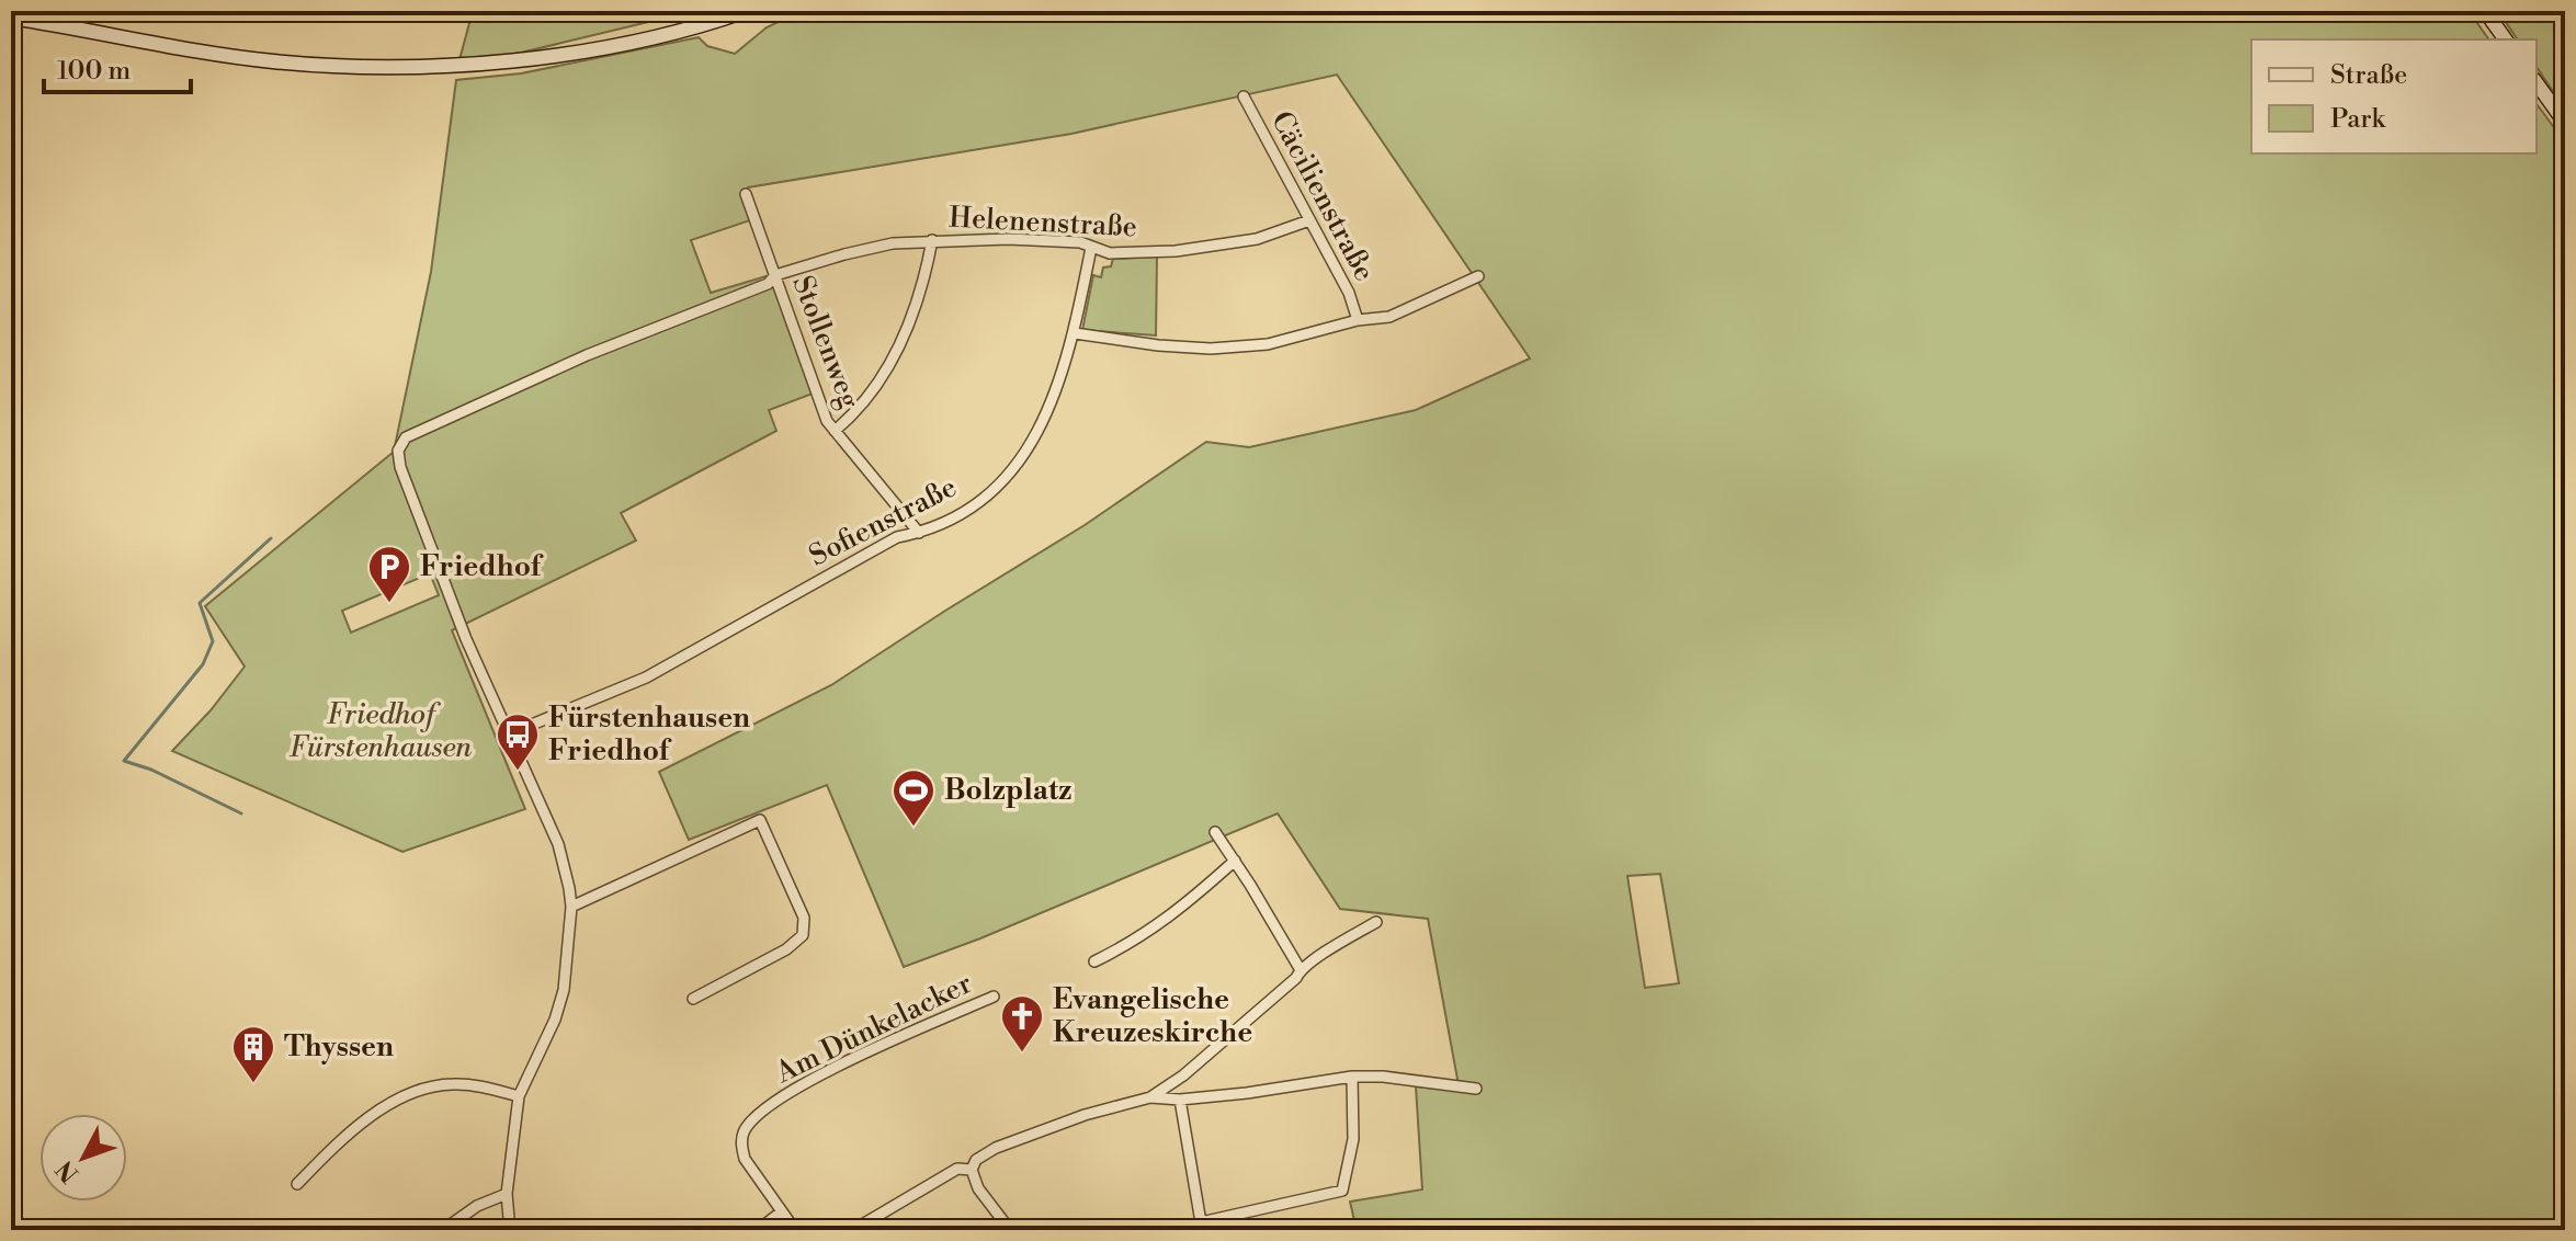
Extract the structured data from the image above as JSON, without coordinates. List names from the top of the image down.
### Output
{
  "streets": {
    "street": [
      "Cäcilienstraße",
      "Helenenstraße",
      "Stollenweg",
      "Sofienstraße",
      "Am Dünkelacker"
    ]
  },
  "crossings": [
    ["Cäcilienstraße", "Helenenstraße"],
    ["Helenenstraße", "Stollenweg"],
    ["Helenenstraße", "Sofienstraße"],
    ["Stollenweg", "Sofienstraße"]
  ],
  "parks": ["Friedhof Fürstenhausen"],
  "places": {
    "parking": ["Friedhof"],
    "bus stop": ["Fürstenhausen Friedhof"],
    "sports": ["Bolzplatz"],
    "church": ["Evangelische Kreuzeskirche"],
    "building": ["Thyssen"]
  },
  "legend": ["Straße", "Park"],
  "scale_bar": "100 m",
  "north": "bottom left"
}
